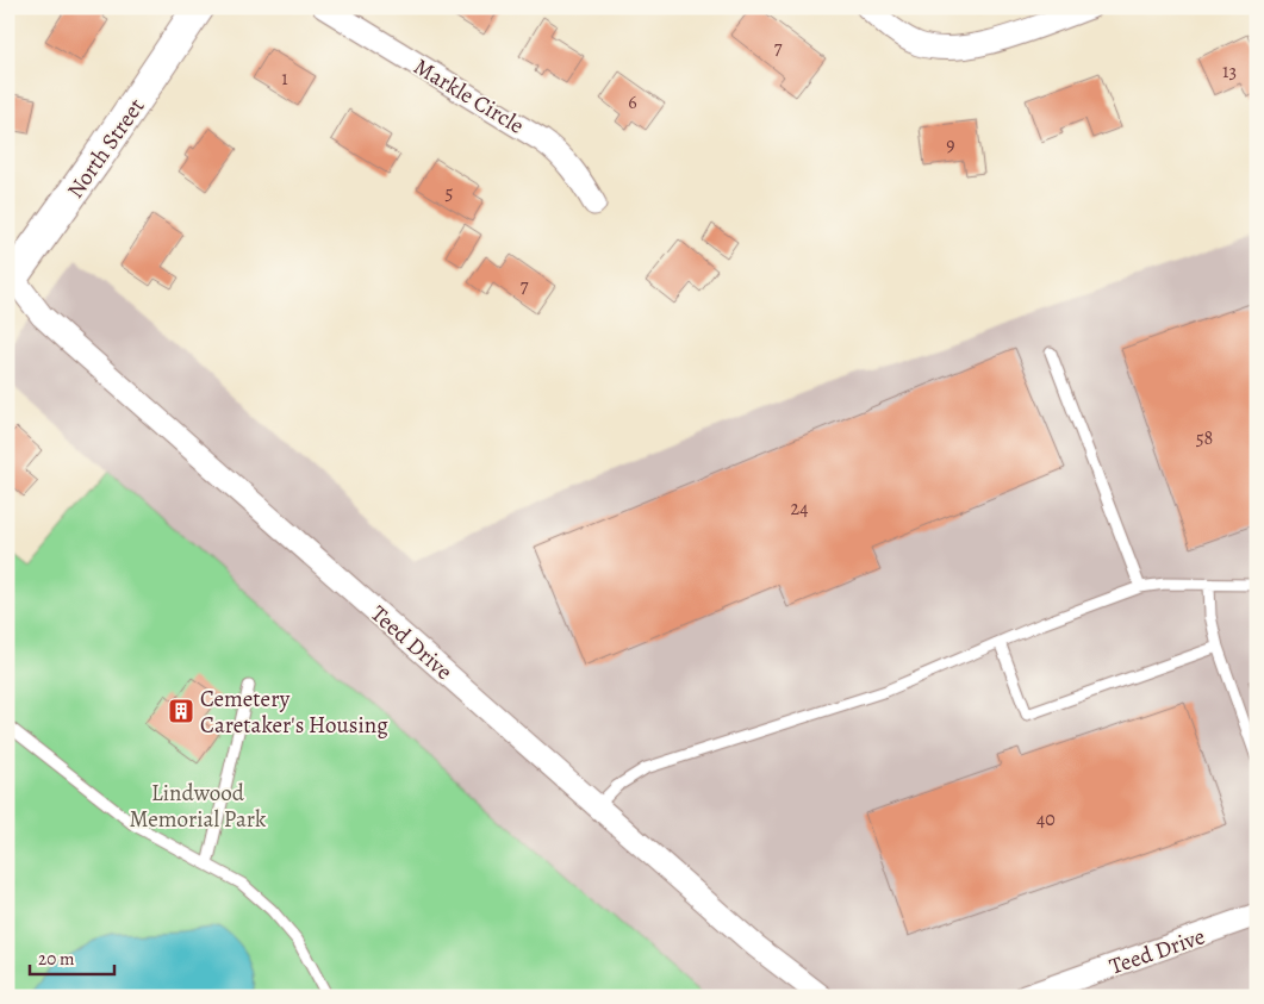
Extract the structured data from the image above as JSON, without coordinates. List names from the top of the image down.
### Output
{
  "streets": {
    "main road": ["North Street"],
    "street": ["Markle Circle", "Teed Drive"]
  },
  "crossings": [
    ["North Street", "Teed Drive"]
  ],
  "parks": ["Lindwood Memorial Park"],
  "places": {
    "building": ["Cemetery Caretaker's Housing"]
  },
  "house_numbers": [
    "7",
    "13",
    "1",
    "6",
    "9",
    "5",
    "7",
    "58",
    "24",
    "40"
  ],
  "scale_bar": "20 m"
}
